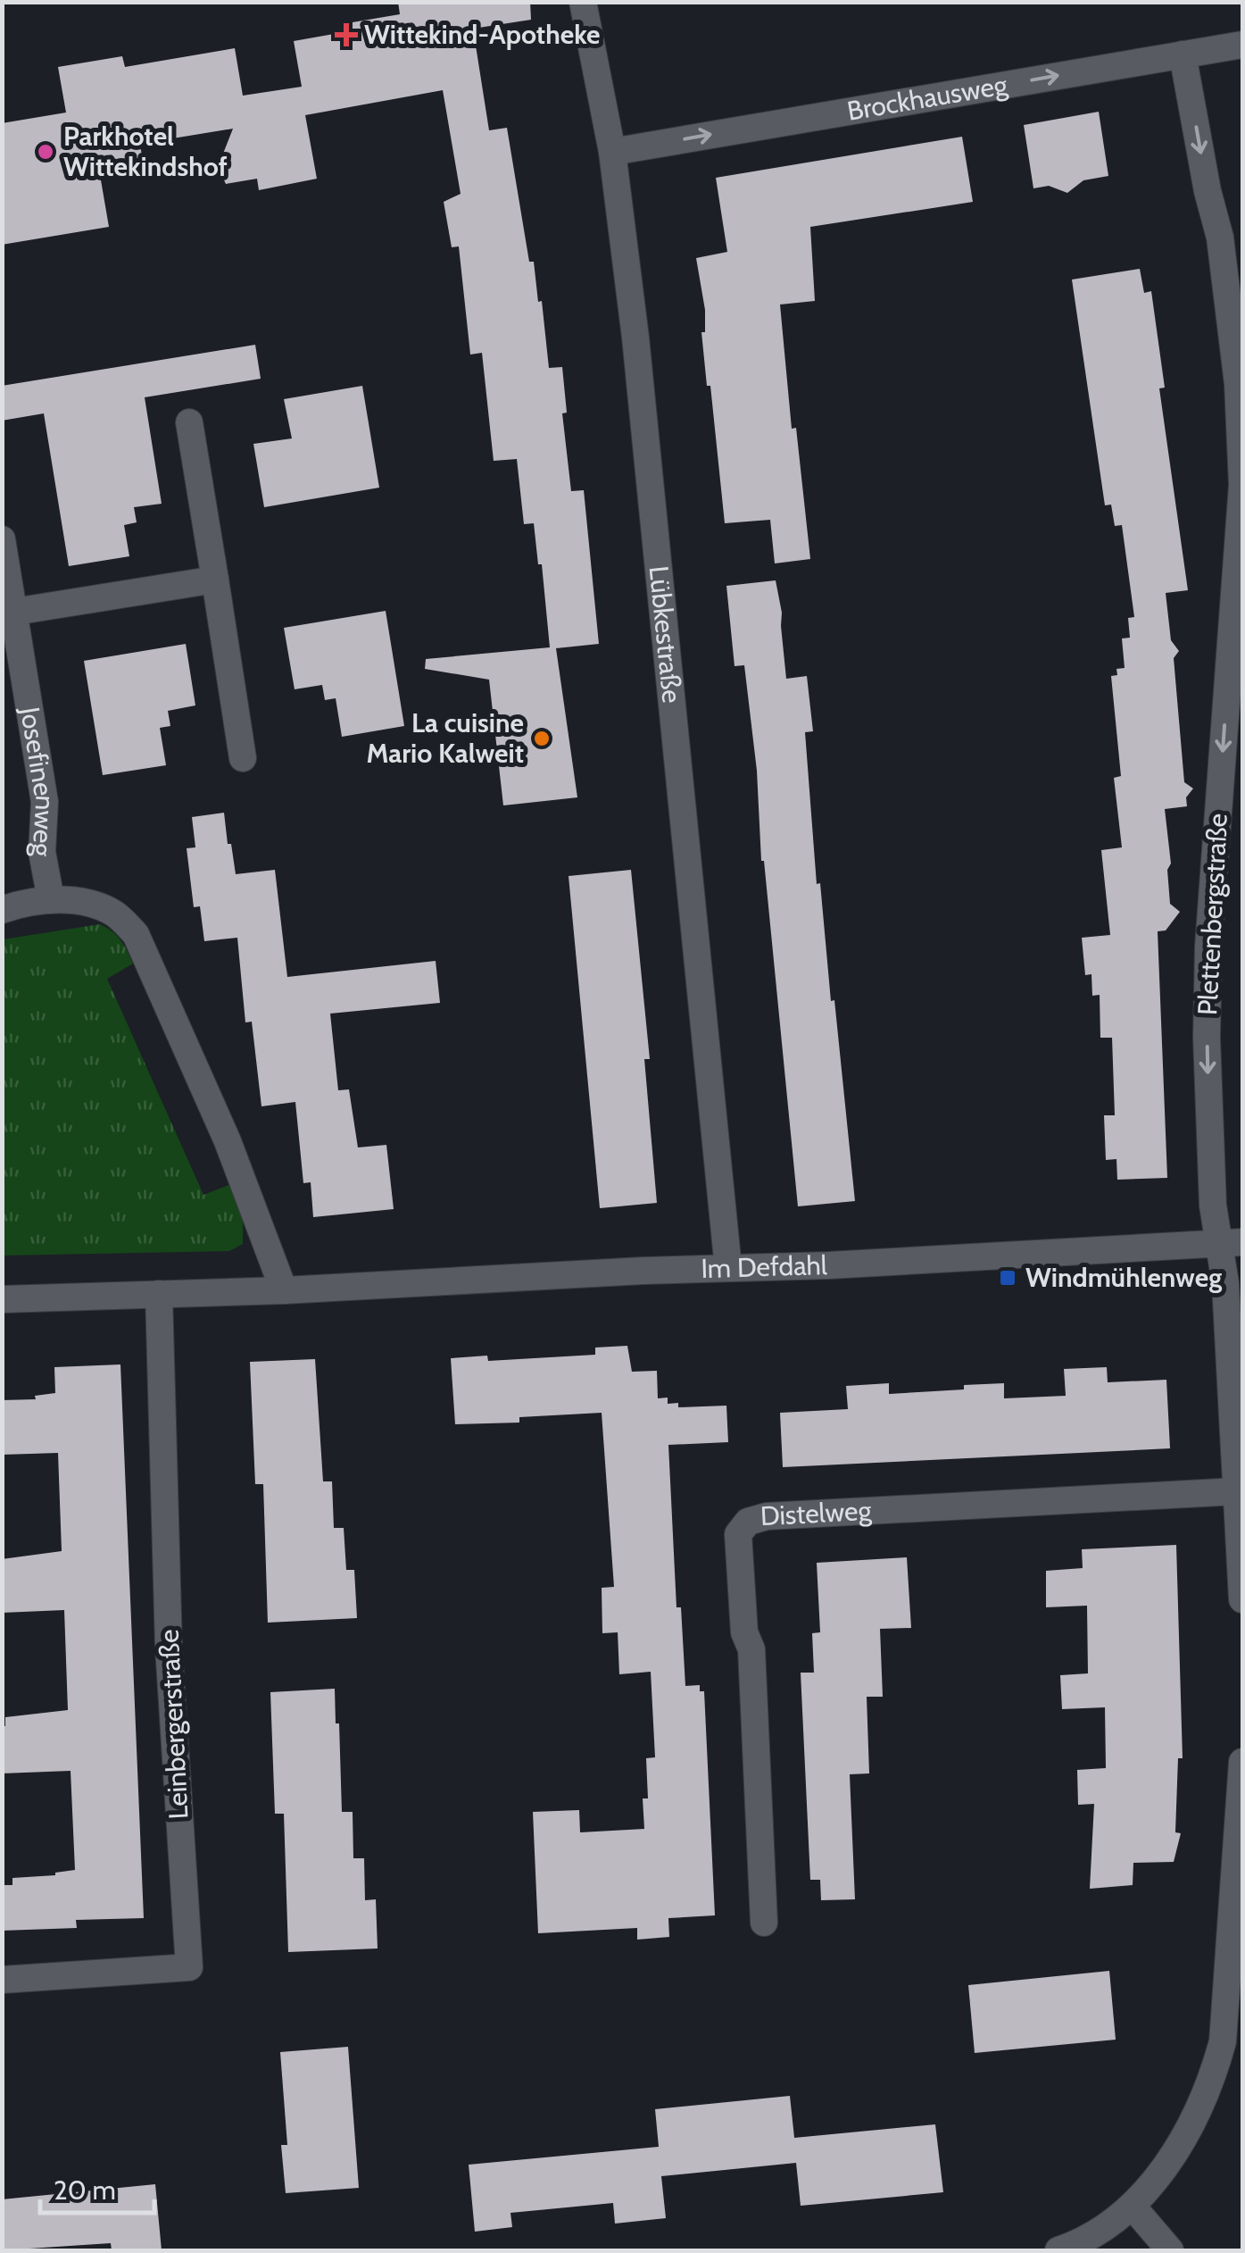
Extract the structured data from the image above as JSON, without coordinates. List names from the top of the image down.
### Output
{
  "streets": {
    "street": [
      "Brockhausweg",
      "Lübkestraße",
      "Josefinenweg",
      "Plettenbergstraße",
      "Im Defdahl",
      "Distelweg",
      "Leinbergerstraße"
    ]
  },
  "crossings": [
    ["Brockhausweg", "Lübkestraße"],
    ["Brockhausweg", "Plettenbergstraße"],
    ["Lübkestraße", "Im Defdahl"],
    ["Plettenbergstraße", "Im Defdahl"],
    ["Im Defdahl", "Leinbergerstraße"]
  ],
  "one_way": ["Brockhausweg", "Plettenbergstraße"],
  "places": {
    "health": ["Wittekind-Apotheke"],
    "other": ["Parkhotel Wittekindshof", "La cuisine Mario Kalweit"],
    "transit": ["Windmühlenweg"]
  },
  "scale_bar": "20 m"
}
